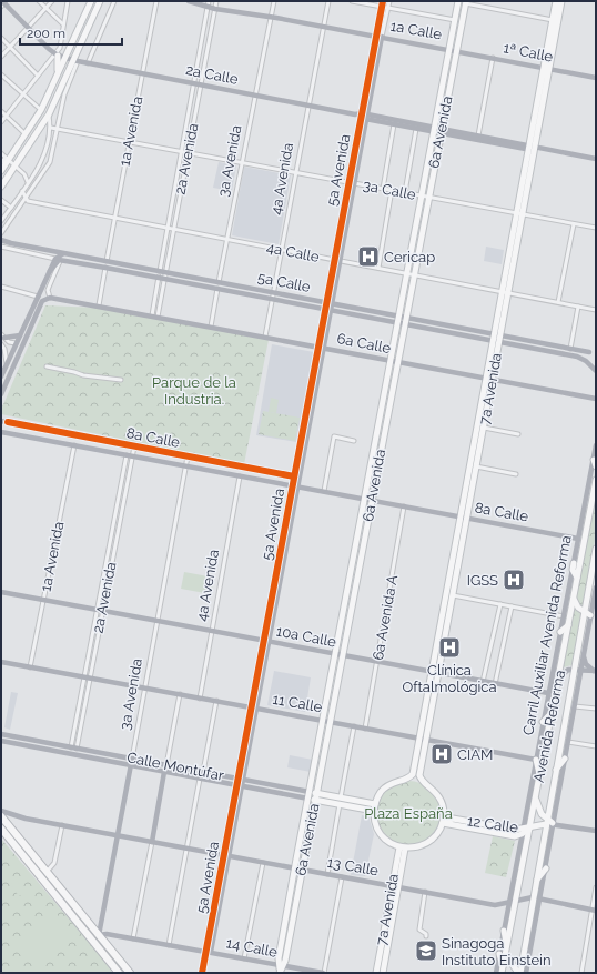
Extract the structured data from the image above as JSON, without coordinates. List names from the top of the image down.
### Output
{
  "streets": {
    "main road": [
      "6a Avenida",
      "7a Avenida",
      "Avenida Reforma",
      "Calle Montúfar",
      "12 Calle"
    ],
    "street": [
      "1a Calle",
      "1ª Calle",
      "2a Calle",
      "1a Avenida",
      "2a Avenida",
      "3a Avenida",
      "5a Avenida",
      "4a Avenida",
      "3a Calle",
      "4a Calle",
      "5a Calle",
      "6a Calle",
      "8a Calle",
      "6a Avenida A",
      "Carril Auxiliar Avenida Reforma",
      "10a Calle",
      "11 Calle",
      "13 Calle",
      "14 Calle"
    ]
  },
  "crossings": [
    ["1a Calle", "1ª Calle"],
    ["1a Calle", "6a Avenida"],
    ["1a Calle", "2a Avenida"],
    ["1a Calle", "3a Avenida"],
    ["1a Calle", "5a Avenida"],
    ["1a Calle", "4a Avenida"],
    ["1ª Calle", "6a Avenida"],
    ["1ª Calle", "7a Avenida"],
    ["2a Calle", "1a Avenida"],
    ["2a Calle", "6a Avenida"],
    ["2a Calle", "2a Avenida"],
    ["2a Calle", "3a Avenida"],
    ["2a Calle", "5a Avenida"],
    ["2a Calle", "4a Avenida"],
    ["2a Calle", "7a Avenida"],
    ["1a Avenida", "3a Calle"],
    ["1a Avenida", "4a Calle"],
    ["1a Avenida", "5a Calle"],
    ["1a Avenida", "8a Calle"],
    ["1a Avenida", "10a Calle"],
    ["1a Avenida", "11 Calle"],
    ["6a Avenida", "3a Calle"],
    ["6a Avenida", "4a Calle"],
    ["6a Avenida", "5a Calle"],
    ["6a Avenida", "6a Calle"],
    ["6a Avenida", "8a Calle"],
    ["6a Avenida", "10a Calle"],
    ["6a Avenida", "11 Calle"],
    ["6a Avenida", "Calle Montúfar"],
    ["6a Avenida", "13 Calle"],
    ["6a Avenida", "14 Calle"],
    ["2a Avenida", "3a Calle"],
    ["2a Avenida", "4a Calle"],
    ["2a Avenida", "5a Calle"],
    ["2a Avenida", "6a Calle"],
    ["2a Avenida", "8a Calle"],
    ["2a Avenida", "10a Calle"],
    ["2a Avenida", "11 Calle"],
    ["2a Avenida", "Calle Montúfar"],
    ["3a Avenida", "3a Calle"],
    ["3a Avenida", "4a Calle"],
    ["3a Avenida", "5a Calle"],
    ["3a Avenida", "6a Calle"],
    ["3a Avenida", "8a Calle"],
    ["3a Avenida", "10a Calle"],
    ["3a Avenida", "11 Calle"],
    ["3a Avenida", "Calle Montúfar"],
    ["3a Avenida", "13 Calle"],
    ["3a Avenida", "14 Calle"],
    ["5a Avenida", "3a Calle"],
    ["5a Avenida", "4a Calle"],
    ["5a Avenida", "5a Calle"],
    ["5a Avenida", "6a Calle"],
    ["5a Avenida", "8a Calle"],
    ["5a Avenida", "10a Calle"],
    ["5a Avenida", "11 Calle"],
    ["5a Avenida", "Calle Montúfar"],
    ["5a Avenida", "13 Calle"],
    ["5a Avenida", "14 Calle"],
    ["4a Avenida", "3a Calle"],
    ["4a Avenida", "4a Calle"],
    ["4a Avenida", "5a Calle"],
    ["4a Avenida", "6a Calle"],
    ["4a Avenida", "8a Calle"],
    ["4a Avenida", "10a Calle"],
    ["4a Avenida", "11 Calle"],
    ["3a Calle", "7a Avenida"],
    ["4a Calle", "7a Avenida"],
    ["5a Calle", "7a Avenida"],
    ["6a Calle", "7a Avenida"],
    ["7a Avenida", "8a Calle"],
    ["7a Avenida", "10a Calle"],
    ["7a Avenida", "11 Calle"],
    ["7a Avenida", "Calle Montúfar"],
    ["7a Avenida", "12 Calle"],
    ["7a Avenida", "13 Calle"],
    ["8a Calle", "6a Avenida A"],
    ["8a Calle", "Carril Auxiliar Avenida Reforma"],
    ["6a Avenida A", "10a Calle"],
    ["6a Avenida A", "11 Calle"],
    ["Carril Auxiliar Avenida Reforma", "10a Calle"],
    ["Carril Auxiliar Avenida Reforma", "11 Calle"],
    ["Carril Auxiliar Avenida Reforma", "Avenida Reforma"],
    ["Carril Auxiliar Avenida Reforma", "12 Calle"],
    ["Carril Auxiliar Avenida Reforma", "13 Calle"],
    ["Avenida Reforma", "12 Calle"],
    ["Avenida Reforma", "13 Calle"]
  ],
  "parks": ["Parque de la Industria.", "Plaza España"],
  "places": {
    "hospital": [
      "Cericap",
      "IGSS",
      "Clínica Oftalmológica",
      "CIAM"
    ],
    "school or university": ["Sinagoga Instituto Einstein"]
  },
  "scale_bar": "200 m"
}
